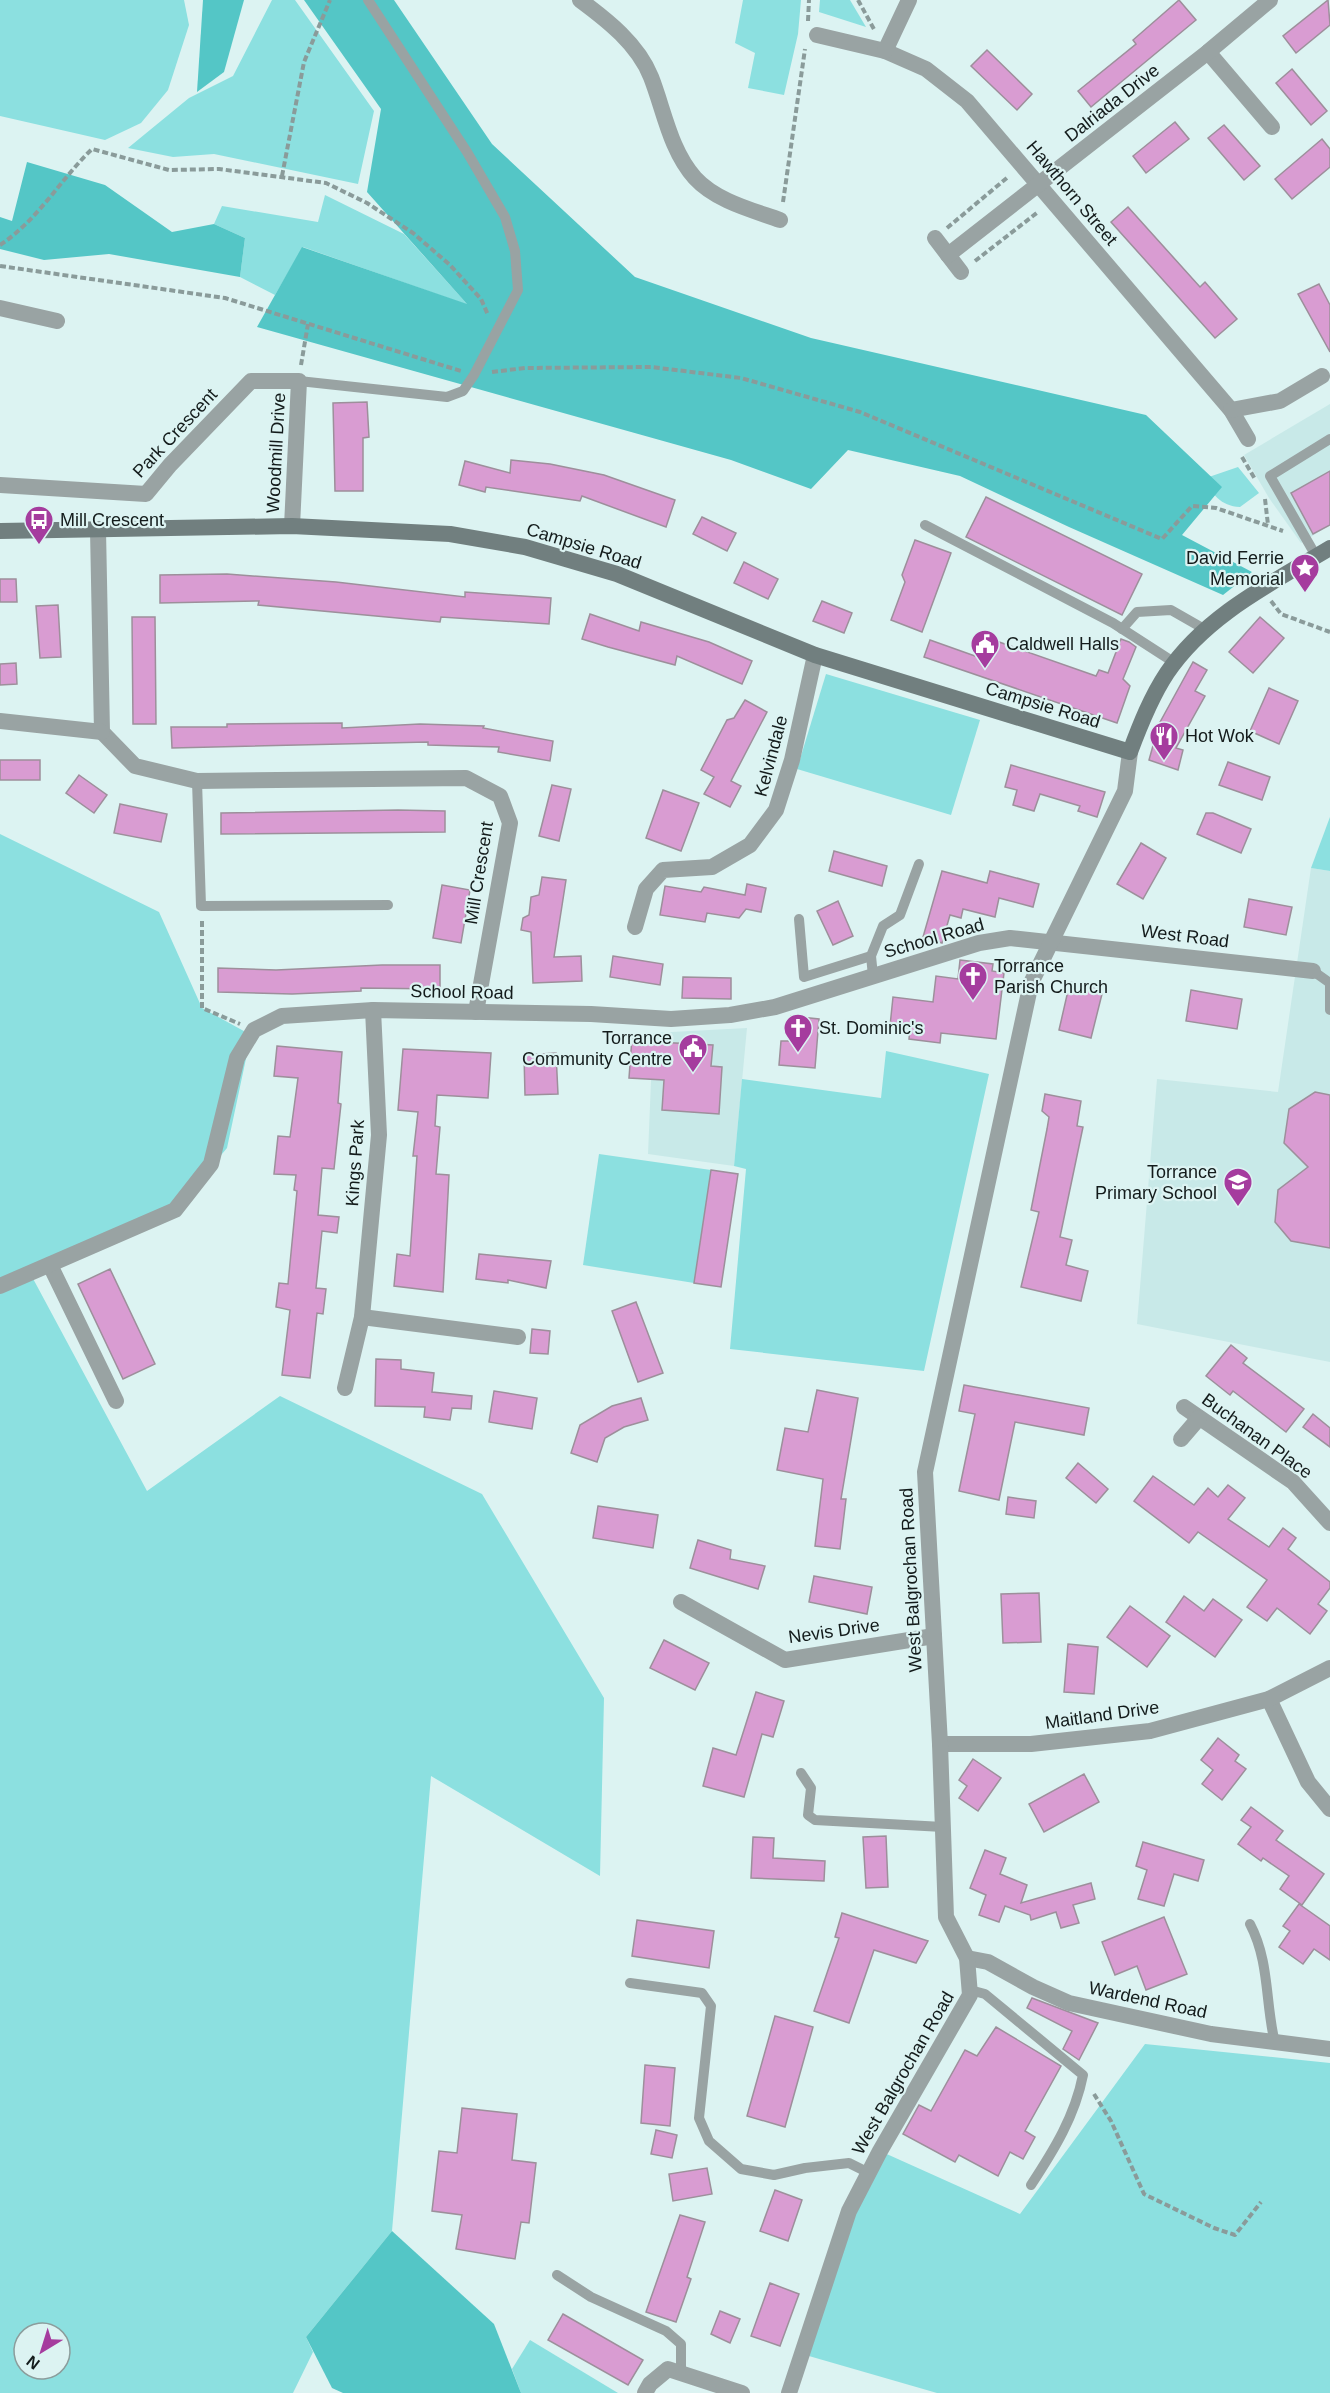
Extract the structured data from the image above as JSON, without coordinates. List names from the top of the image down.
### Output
{
  "streets": {
    "main road": ["Campsie Road"],
    "street": [
      "Dalriada Drive",
      "Hawthorn Street",
      "Park Crescent",
      "Woodmill Drive",
      "Kelvindale",
      "Mill Crescent",
      "West Road",
      "School Road",
      "Kings Park",
      "Buchanan Place",
      "West Balgrochan Road",
      "Nevis Drive",
      "Maitland Drive",
      "Wardend Road"
    ]
  },
  "crossings": [
    ["Dalriada Drive", "Hawthorn Street"],
    ["Park Crescent", "Woodmill Drive"],
    ["Woodmill Drive", "Campsie Road"],
    ["Campsie Road", "Kelvindale"],
    ["Campsie Road", "West Balgrochan Road"],
    ["Mill Crescent", "School Road"],
    ["West Road", "School Road"],
    ["West Road", "West Balgrochan Road"],
    ["School Road", "Kings Park"],
    ["School Road", "West Balgrochan Road"],
    ["West Balgrochan Road", "Nevis Drive"],
    ["West Balgrochan Road", "Maitland Drive"],
    ["West Balgrochan Road", "Wardend Road"]
  ],
  "places": {
    "bus stop": ["Mill Crescent"],
    "place": ["David Ferrie Memorial"],
    "public building": ["Caldwell Halls", "Torrance Community Centre"],
    "restaurant": ["Hot Wok"],
    "church": ["Torrance Parish Church", "St. Dominic's"],
    "school or university": ["Torrance Primary School"]
  },
  "north": "bottom left"
}
